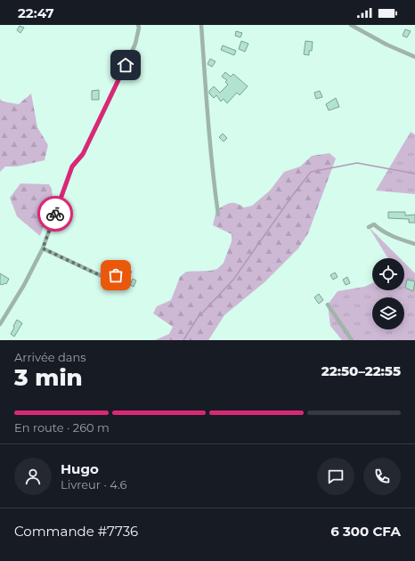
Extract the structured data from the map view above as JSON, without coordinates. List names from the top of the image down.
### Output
{
  "page": {
    "status": "22:47",
    "heading": ["3 min", "Arrivée dans", "22:50–22:55"],
    "panel": [
      "Hugo",
      "Livreur · 4.6",
      "Commande #7736",
      "6 300 CFA"
    ],
    "bar": "En route · 260 m"
  }
}
